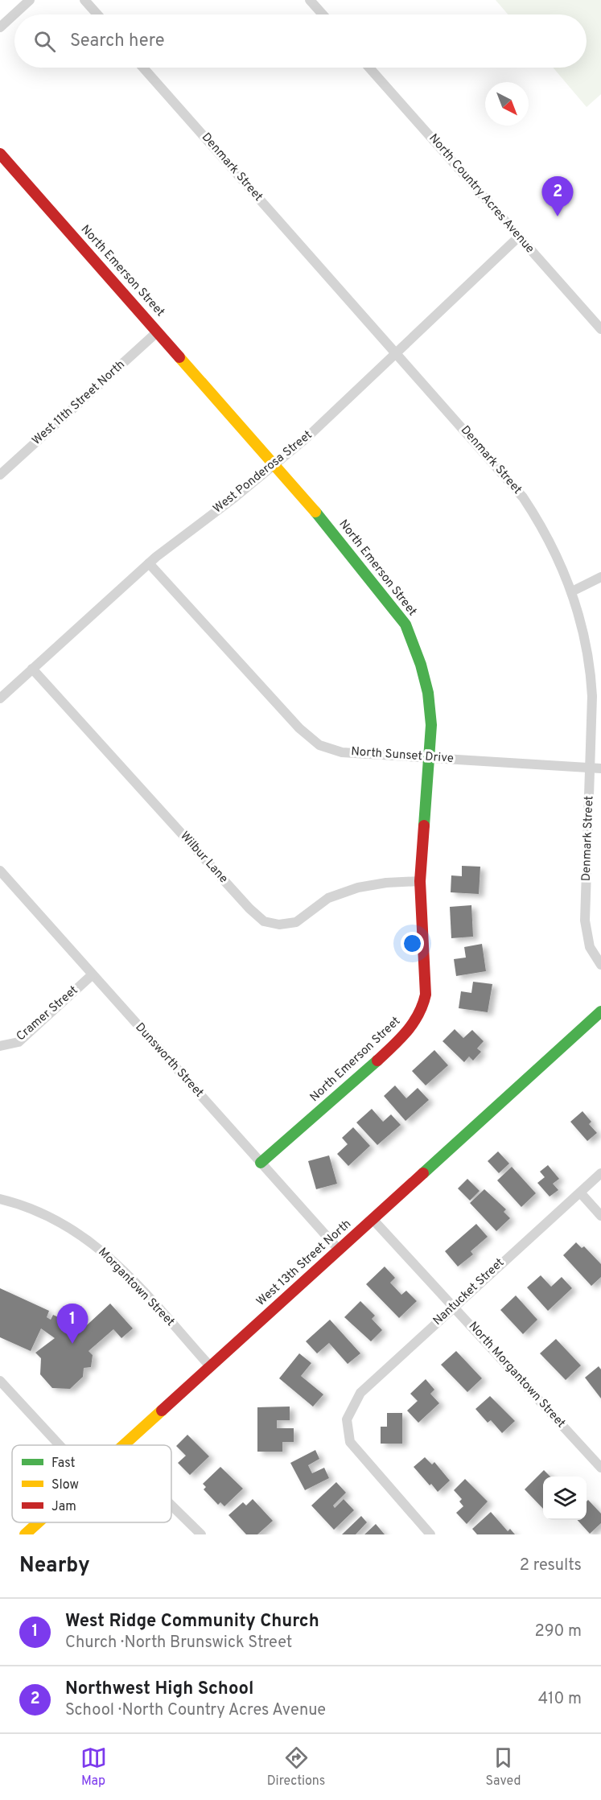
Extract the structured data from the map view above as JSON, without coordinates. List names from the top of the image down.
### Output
{
  "streets": {
    "street": [
      "Denmark Street",
      "North Country Acres Avenue",
      "North Emerson Street",
      "West 11th Street North",
      "West Ponderosa Street",
      "North Sunset Drive",
      "Wilbur Lane",
      "Cramer Street",
      "Dunsworth Street",
      "West 13th Street North",
      "Morgantown Street",
      "Nantucket Street",
      "North Morgantown Street"
    ]
  },
  "crossings": [
    ["Denmark Street", "West Ponderosa Street"],
    ["Denmark Street", "North Sunset Drive"],
    ["North Country Acres Avenue", "West Ponderosa Street"],
    ["North Emerson Street", "West 11th Street North"],
    ["North Emerson Street", "West Ponderosa Street"],
    ["North Emerson Street", "North Sunset Drive"],
    ["North Emerson Street", "Wilbur Lane"],
    ["North Emerson Street", "Dunsworth Street"],
    ["West Ponderosa Street", "North Sunset Drive"],
    ["West Ponderosa Street", "Wilbur Lane"],
    ["Cramer Street", "Dunsworth Street"],
    ["Dunsworth Street", "West 13th Street North"],
    ["West 13th Street North", "Morgantown Street"],
    ["West 13th Street North", "North Morgantown Street"],
    ["Nantucket Street", "North Morgantown Street"]
  ],
  "legend": ["Fast", "Slow", "Jam"],
  "north": "bottom right",
  "page": {
    "search": "Search here",
    "pins": ["2", "1"],
    "heading": ["Nearby", "2 results"],
    "list": [
      {
        "mark": "1",
        "name": "West Ridge Community Church",
        "note": "Church · North Brunswick Street",
        "value": "290 m"
      },
      {
        "mark": "2",
        "name": "Northwest High School",
        "note": "School · North Country Acres Avenue",
        "value": "410 m"
      }
    ],
    "nav": ["Map", "Directions", "Saved"]
  }
}
